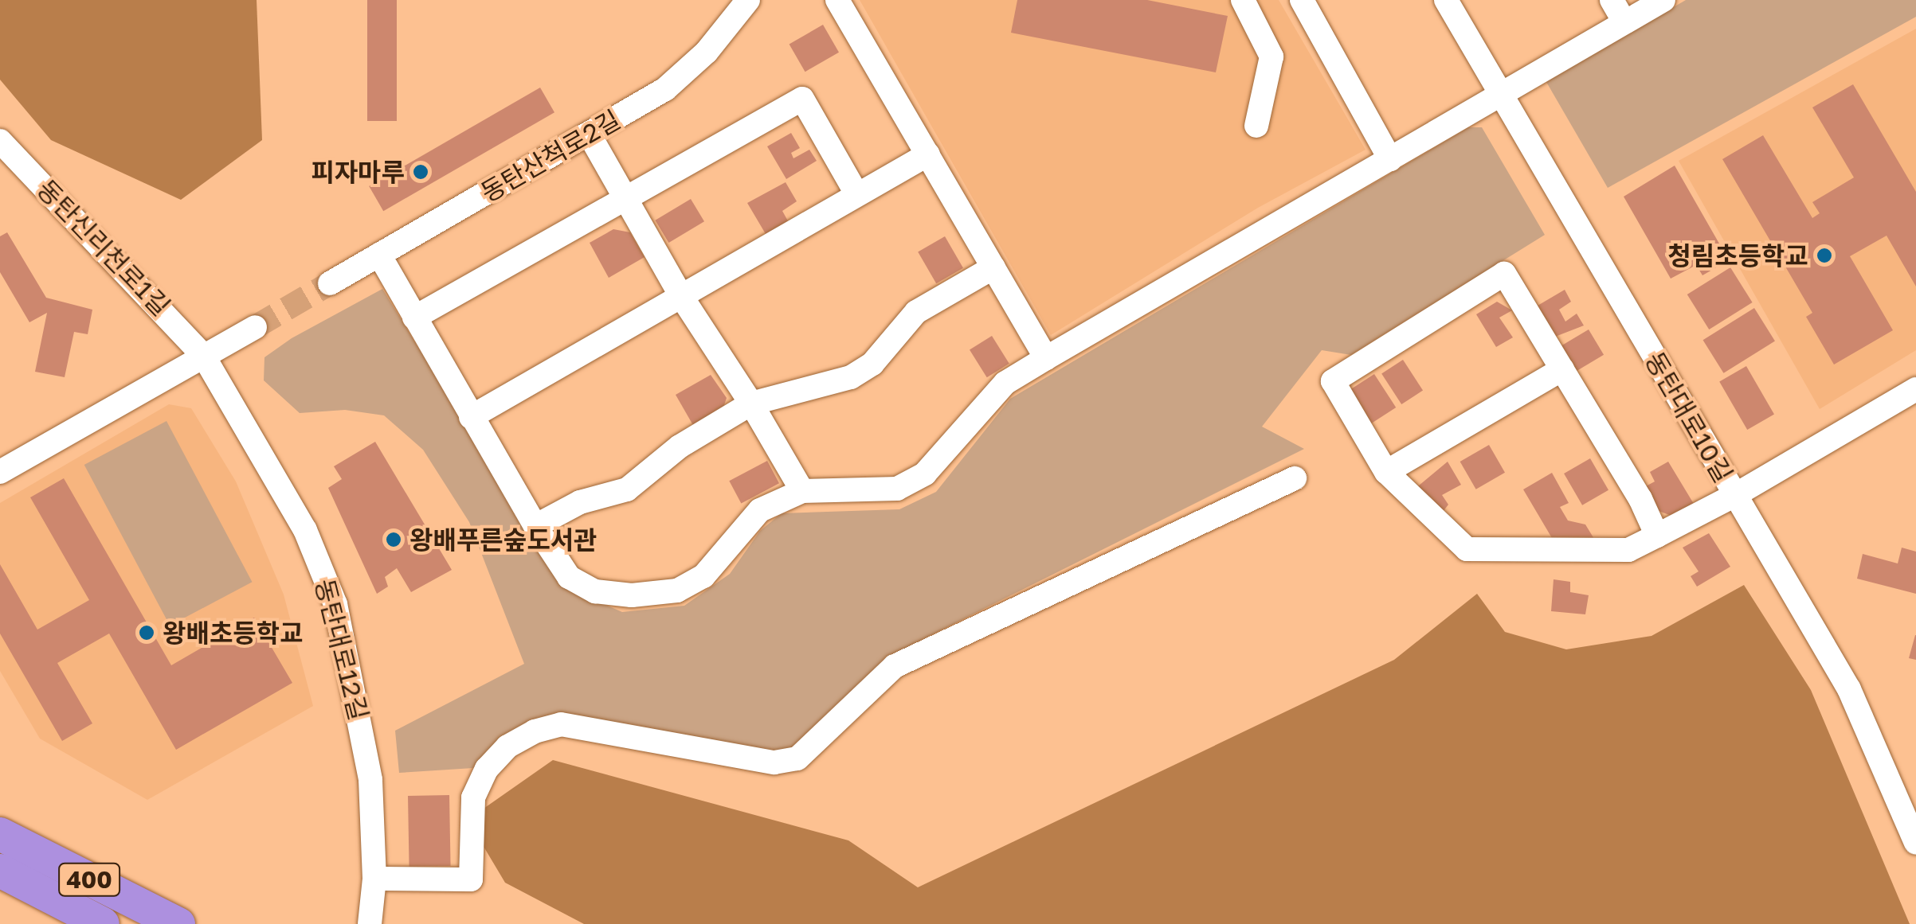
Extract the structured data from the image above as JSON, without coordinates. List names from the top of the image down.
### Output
{
  "streets": {
    "highway": ["400"],
    "street": [
      "동탄산척로2길",
      "동탄신리천로1길",
      "동탄대로10길",
      "동탄대로12길"
    ]
  },
  "crossings": [
    ["동탄신리천로1길", "동탄대로12길"]
  ],
  "places": [
    "피자마루",
    "청림초등학교",
    "왕배푸른숲도서관",
    "왕배초등학교"
  ]
}
